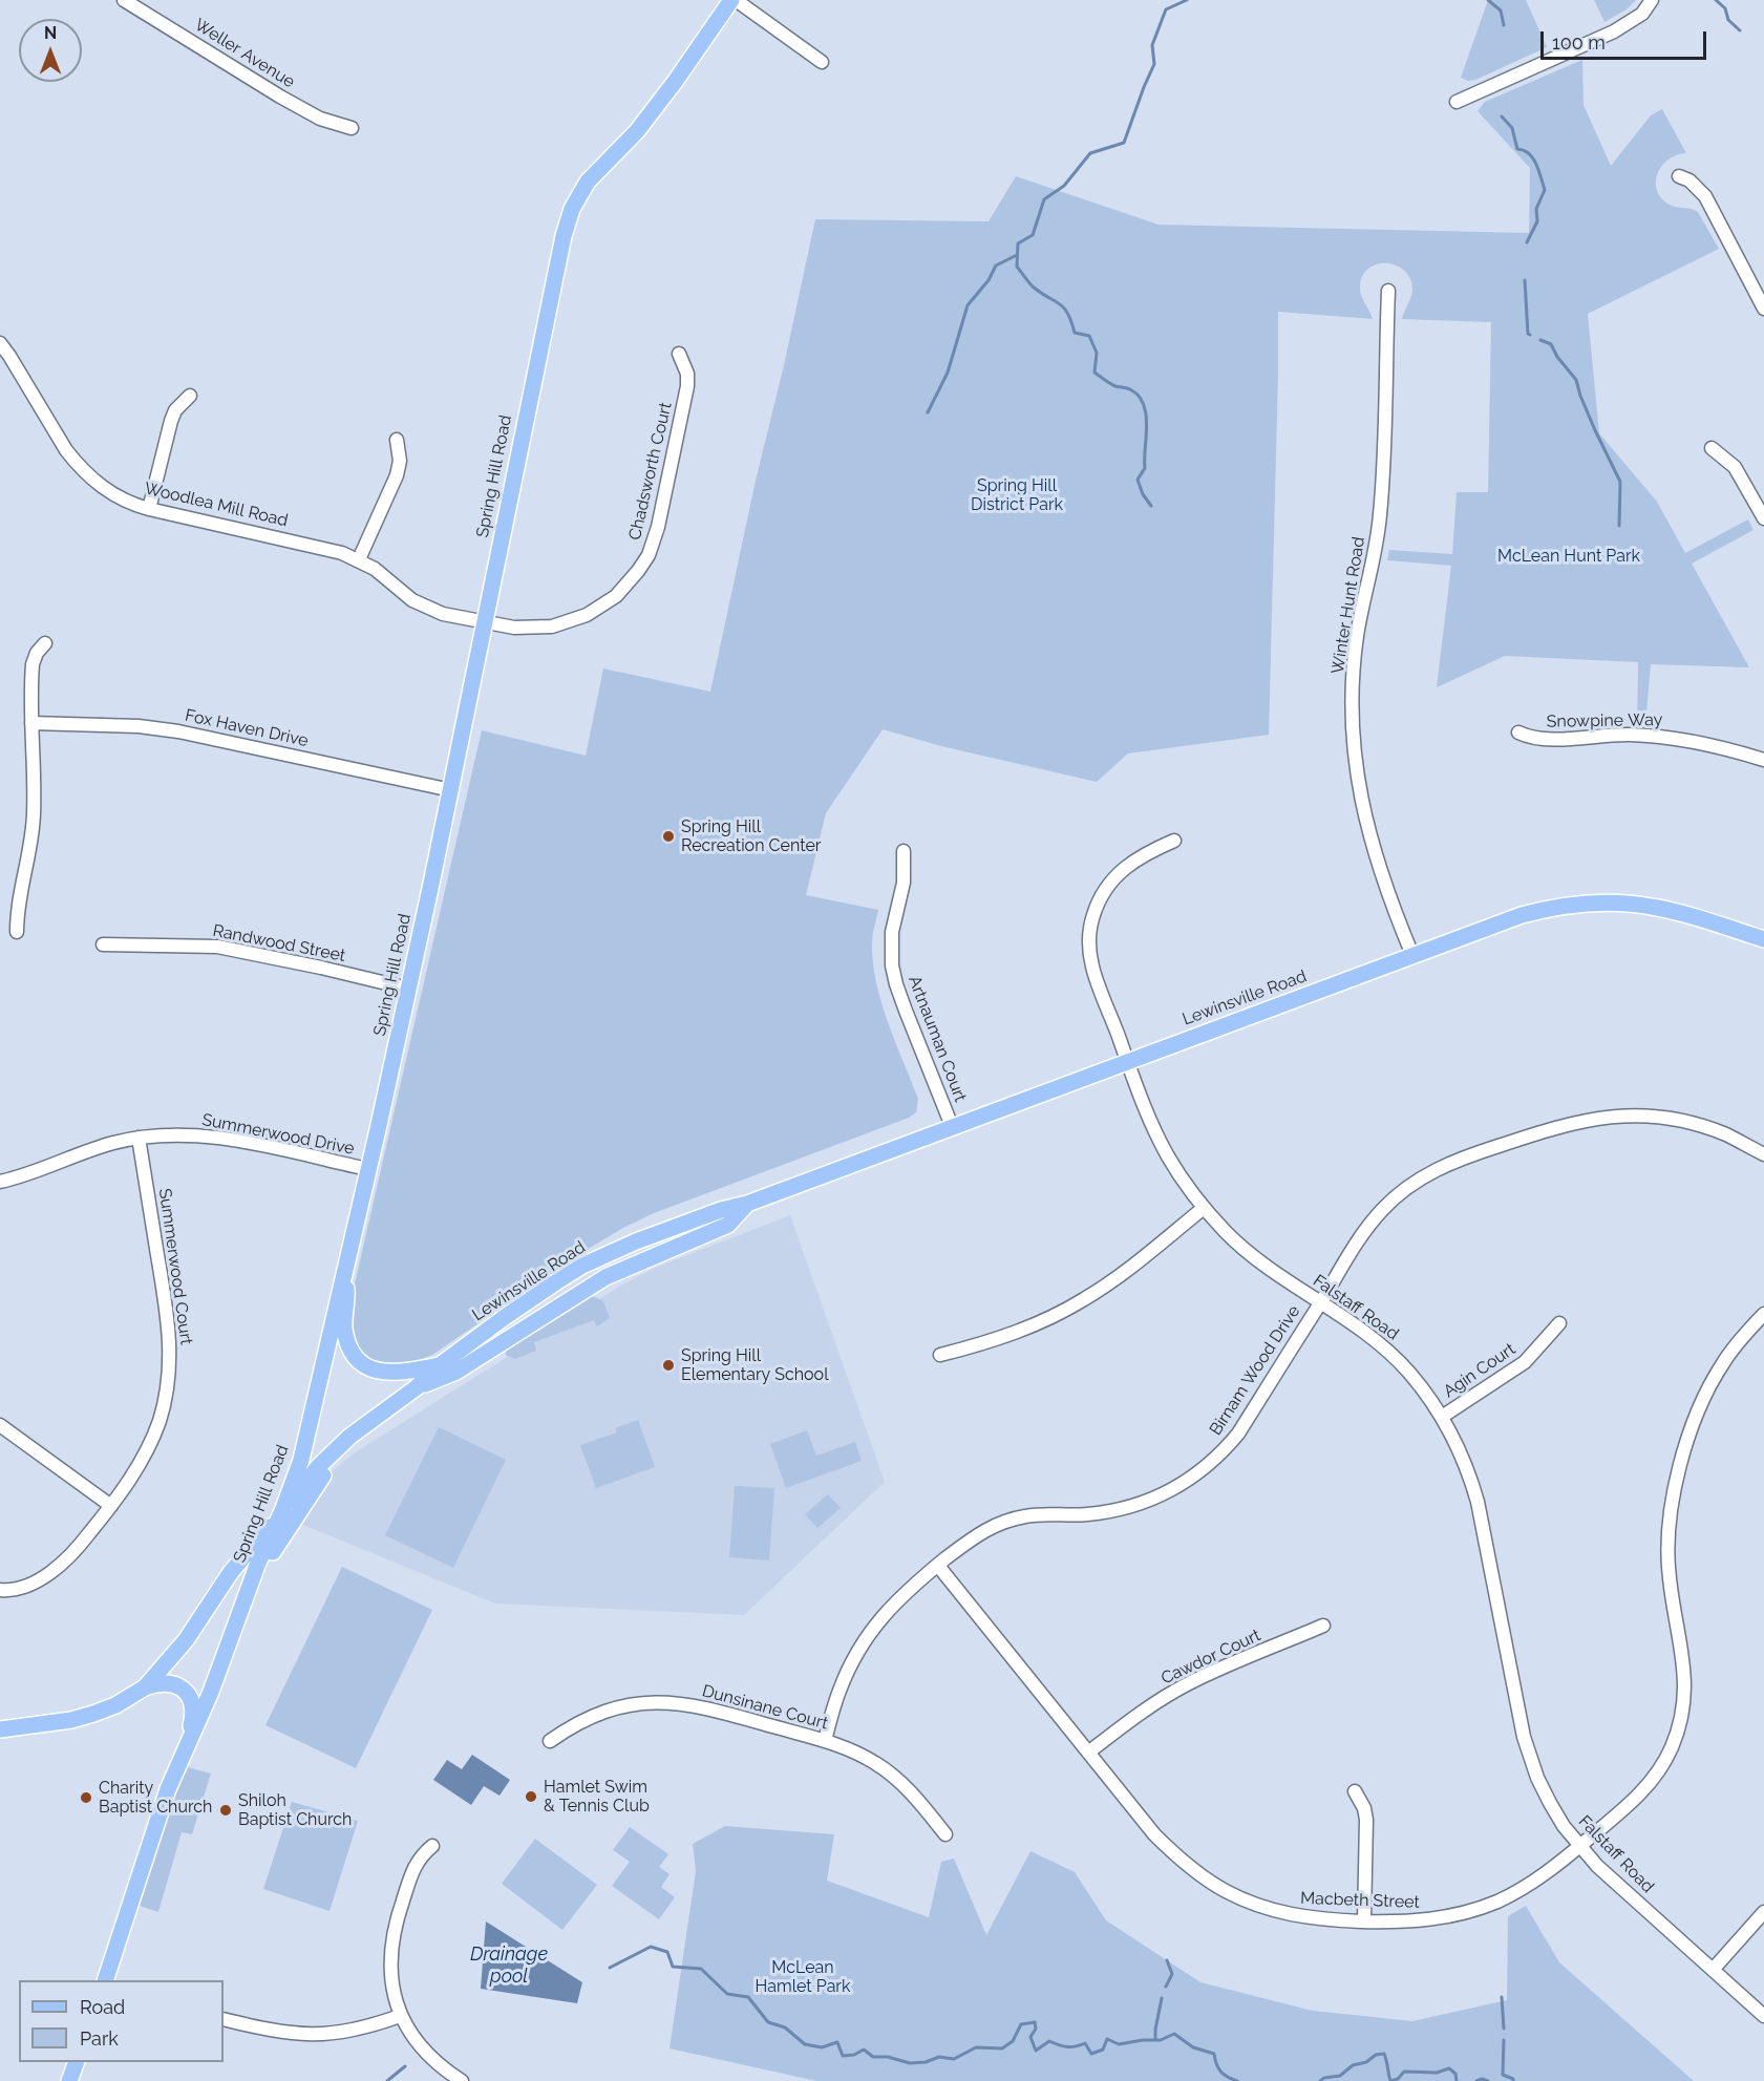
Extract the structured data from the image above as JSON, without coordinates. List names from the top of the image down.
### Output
{
  "streets": {
    "main road": ["Spring Hill Road", "Lewinsville Road"],
    "street": [
      "Weller Avenue",
      "Chadsworth Court",
      "Woodlea Mill Road",
      "Winter Hunt Road",
      "Snowpine Way",
      "Fox Haven Drive",
      "Randwood Street",
      "Artnauman Court",
      "Summerwood Drive",
      "Summerwood Court",
      "Falstaff Road",
      "Birnam Wood Drive",
      "Agin Court",
      "Cawdor Court",
      "Dunsinane Court",
      "Macbeth Street"
    ]
  },
  "crossings": [
    ["Chadsworth Court", "Spring Hill Road"],
    ["Chadsworth Court", "Woodlea Mill Road"],
    ["Spring Hill Road", "Woodlea Mill Road"],
    ["Spring Hill Road", "Fox Haven Drive"],
    ["Spring Hill Road", "Randwood Street"],
    ["Spring Hill Road", "Lewinsville Road"],
    ["Spring Hill Road", "Summerwood Drive"],
    ["Winter Hunt Road", "Lewinsville Road"],
    ["Lewinsville Road", "Artnauman Court"],
    ["Lewinsville Road", "Falstaff Road"],
    ["Summerwood Drive", "Summerwood Court"],
    ["Falstaff Road", "Birnam Wood Drive"],
    ["Falstaff Road", "Agin Court"],
    ["Falstaff Road", "Macbeth Street"],
    ["Birnam Wood Drive", "Dunsinane Court"],
    ["Birnam Wood Drive", "Macbeth Street"],
    ["Cawdor Court", "Macbeth Street"]
  ],
  "water": ["Drainage pool"],
  "parks": ["Spring Hill District Park", "McLean Hunt Park", "McLean Hamlet Park"],
  "places": [
    "Spring Hill Recreation Center",
    "Spring Hill Elementary School",
    "Hamlet Swim & Tennis Club",
    "Charity Baptist Church",
    "Shiloh Baptist Church"
  ],
  "legend": ["Road", "Park"],
  "scale_bar": "100 m",
  "north": "top"
}
